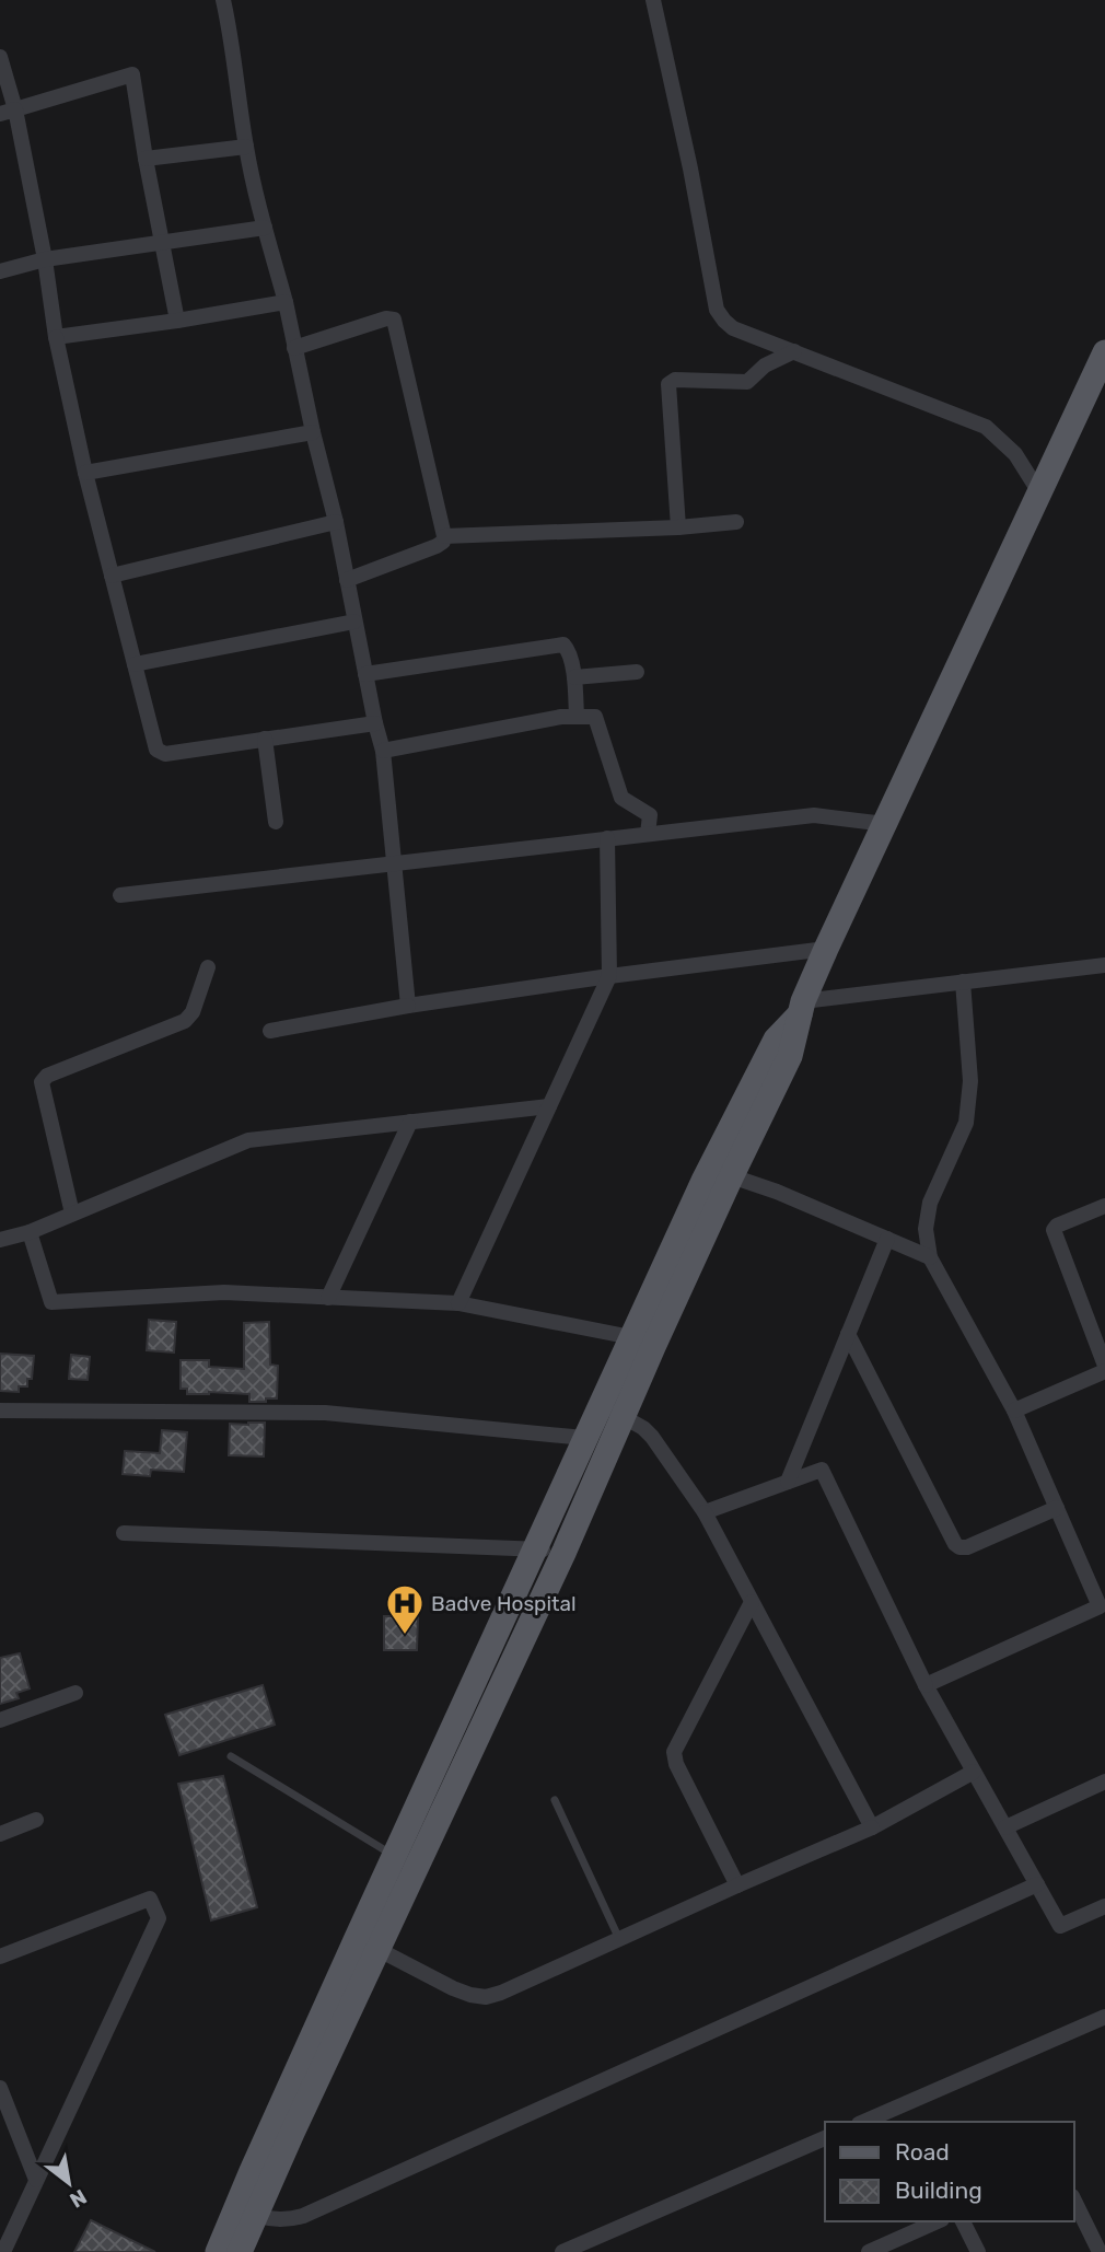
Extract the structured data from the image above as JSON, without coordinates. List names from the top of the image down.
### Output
{
  "places": {
    "hospital": ["Badve Hospital"]
  },
  "legend": ["Road", "Building"],
  "north": "bottom right"
}
